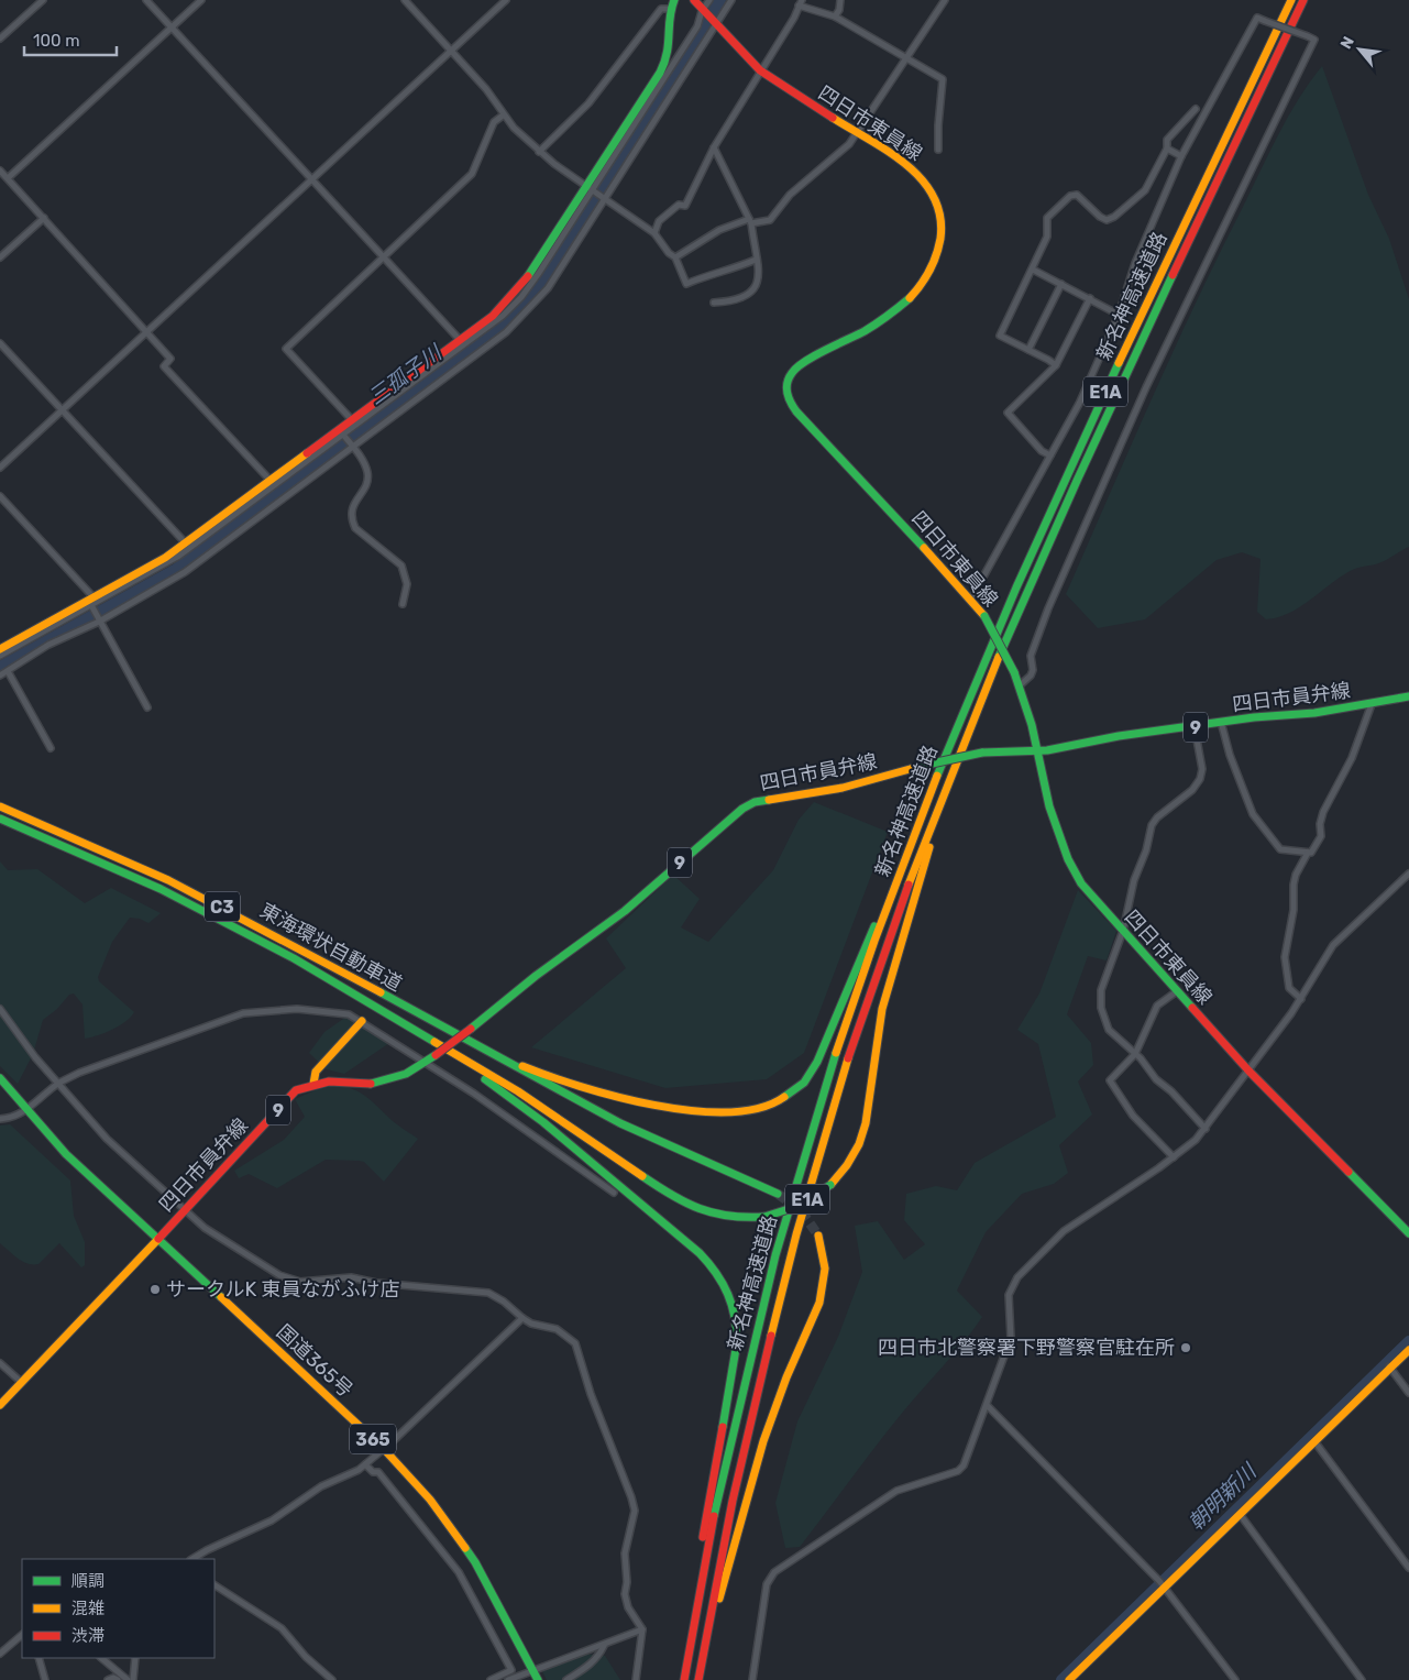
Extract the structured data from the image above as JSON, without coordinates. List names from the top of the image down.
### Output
{
  "streets": {
    "main road": [
      "四日市東員線",
      "新名神高速道路",
      "E1A",
      "四日市員弁線",
      "9",
      "C3",
      "東海環状自動車道",
      "国道365号",
      "365"
    ]
  },
  "crossings": [
    ["四日市東員線", "四日市員弁線"],
    ["四日市員弁線", "国道365号"]
  ],
  "water": ["三孤子川", "朝明新川"],
  "places": ["サークルK 東員ながふけ店", "四日市北警察署下野警察官駐在所"],
  "legend": ["順調", "混雑", "渋滞"],
  "scale_bar": "100 m",
  "north": "top left"
}
